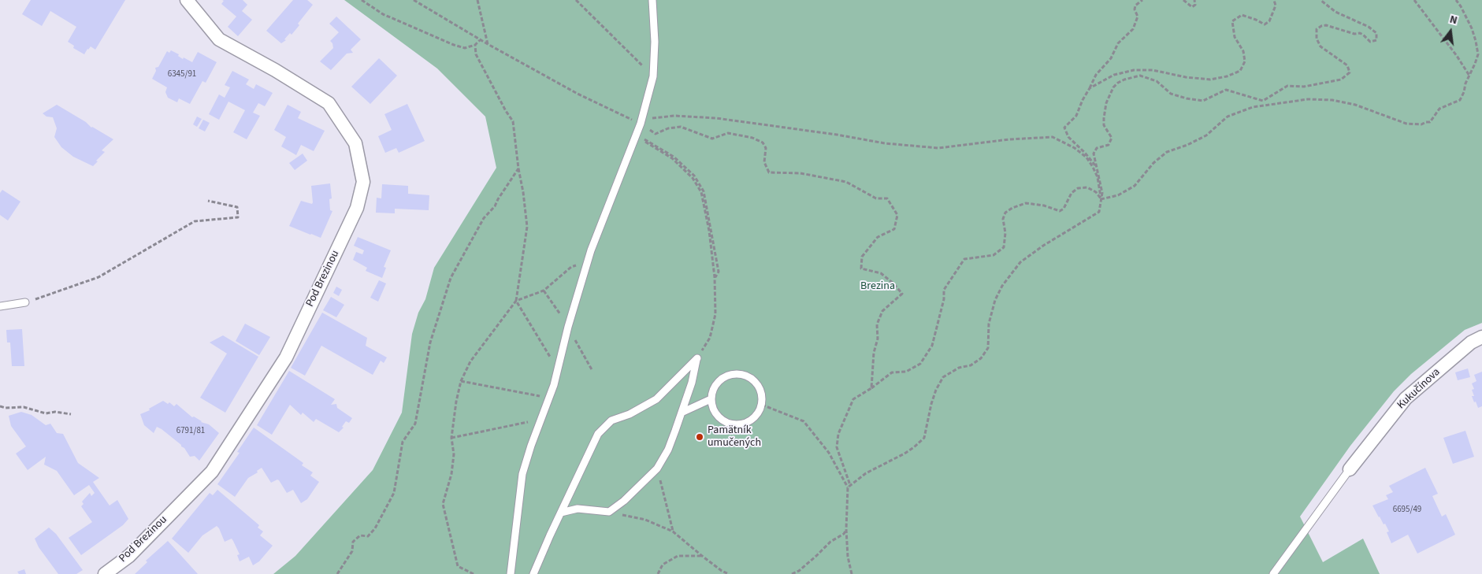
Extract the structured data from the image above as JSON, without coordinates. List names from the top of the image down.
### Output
{
  "streets": {
    "street": ["Pod Brezinou", "Kukučínova"]
  },
  "parks": ["Brezina"],
  "places": ["Pamätník umučených"],
  "house_numbers": ["6345/91", "6791/81", "6695/49"],
  "north": "top"
}
